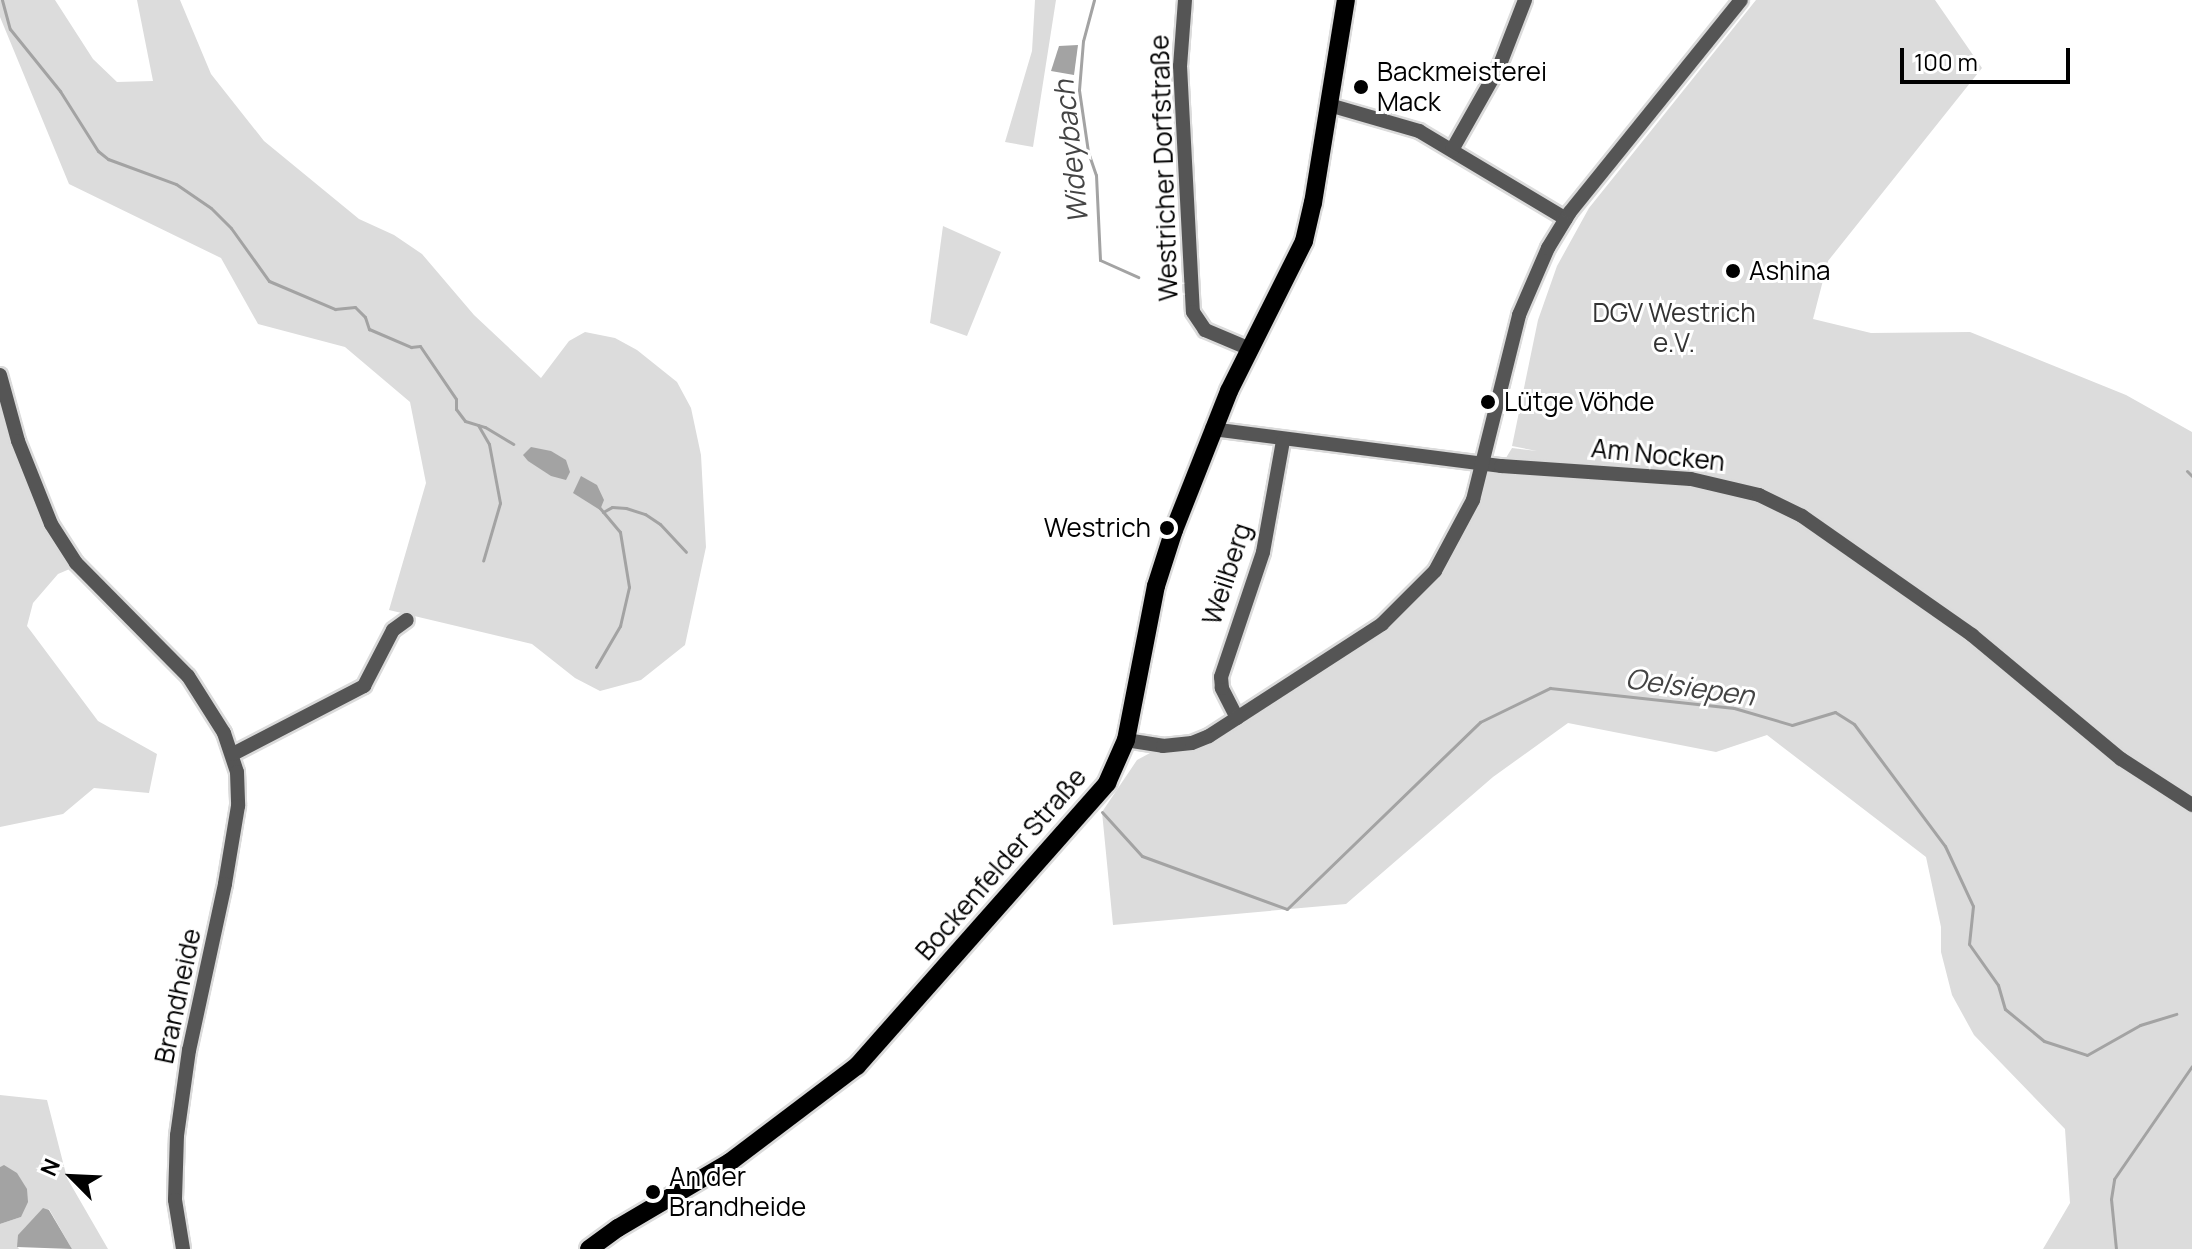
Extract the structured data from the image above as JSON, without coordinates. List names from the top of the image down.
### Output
{
  "streets": {
    "main road": ["Bockenfelder Straße"],
    "street": [
      "Westricher Dorfstraße",
      "Am Nocken",
      "Weilberg",
      "Brandheide"
    ]
  },
  "crossings": [
    ["Westricher Dorfstraße", "Bockenfelder Straße"],
    ["Am Nocken", "Weilberg"],
    ["Am Nocken", "Bockenfelder Straße"]
  ],
  "water": ["Wideybach", "Oelsiepen"],
  "parks": ["DGV Westrich e.V."],
  "places": [
    "Backmeisterei Mack",
    "Ashina",
    "Lütge Vöhde",
    "Westrich",
    "An der Brandheide"
  ],
  "scale_bar": "100 m",
  "north": "top left"
}
